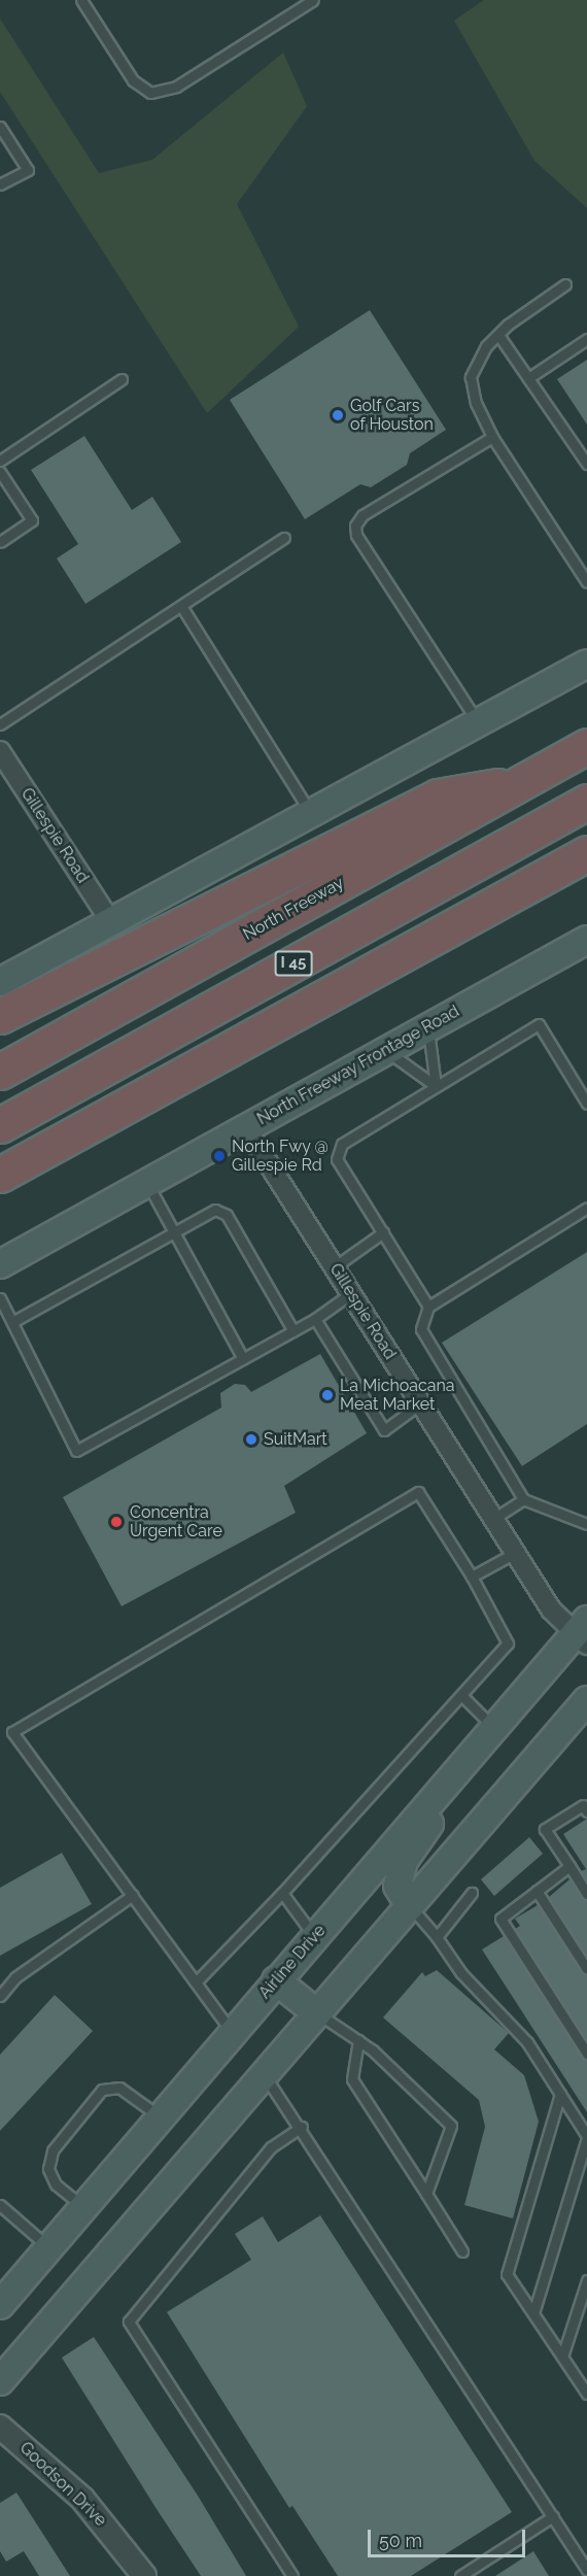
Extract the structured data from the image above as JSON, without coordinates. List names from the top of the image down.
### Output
{
  "streets": {
    "highway": ["North Freeway", "I 45"],
    "main road": ["North Freeway Frontage Road", "Airline Drive"],
    "street": ["Gillespie Road", "Goodson Drive"]
  },
  "crossings": [
    ["Gillespie Road", "North Freeway Frontage Road"],
    ["Gillespie Road", "Airline Drive"]
  ],
  "places": [
    "Golf Cars of Houston",
    "North Fwy @ Gillespie Rd",
    "La Michoacana Meat Market",
    "SuitMart",
    "Concentra Urgent Care"
  ],
  "scale_bar": "50 m"
}
